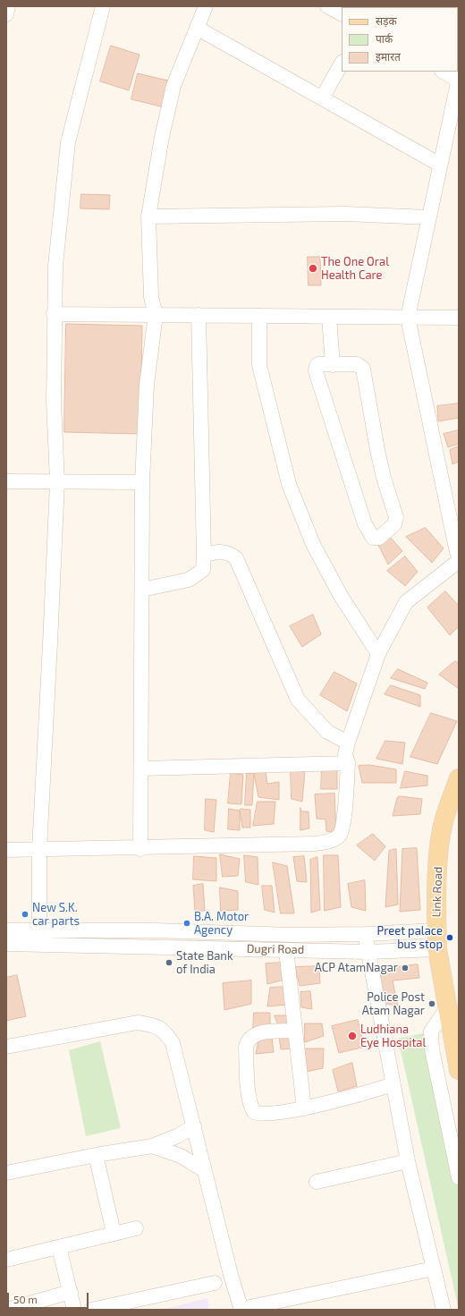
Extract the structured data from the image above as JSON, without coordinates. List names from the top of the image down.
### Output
{
  "streets": {
    "main road": ["Link Road"],
    "street": ["Dugri Road"]
  },
  "crossings": [
    ["Link Road", "Dugri Road"]
  ],
  "places": [
    "The One Oral Health Care",
    "New S.K. car parts",
    "B.A. Motor Agency",
    "Preet palace bus stop",
    "State Bank of India",
    "ACP AtamNagar",
    "Police Post Atam Nagar",
    "Ludhiana Eye Hospital"
  ],
  "legend": ["सड़क", "पार्क", "इमारत"],
  "scale_bar": "50 m"
}
